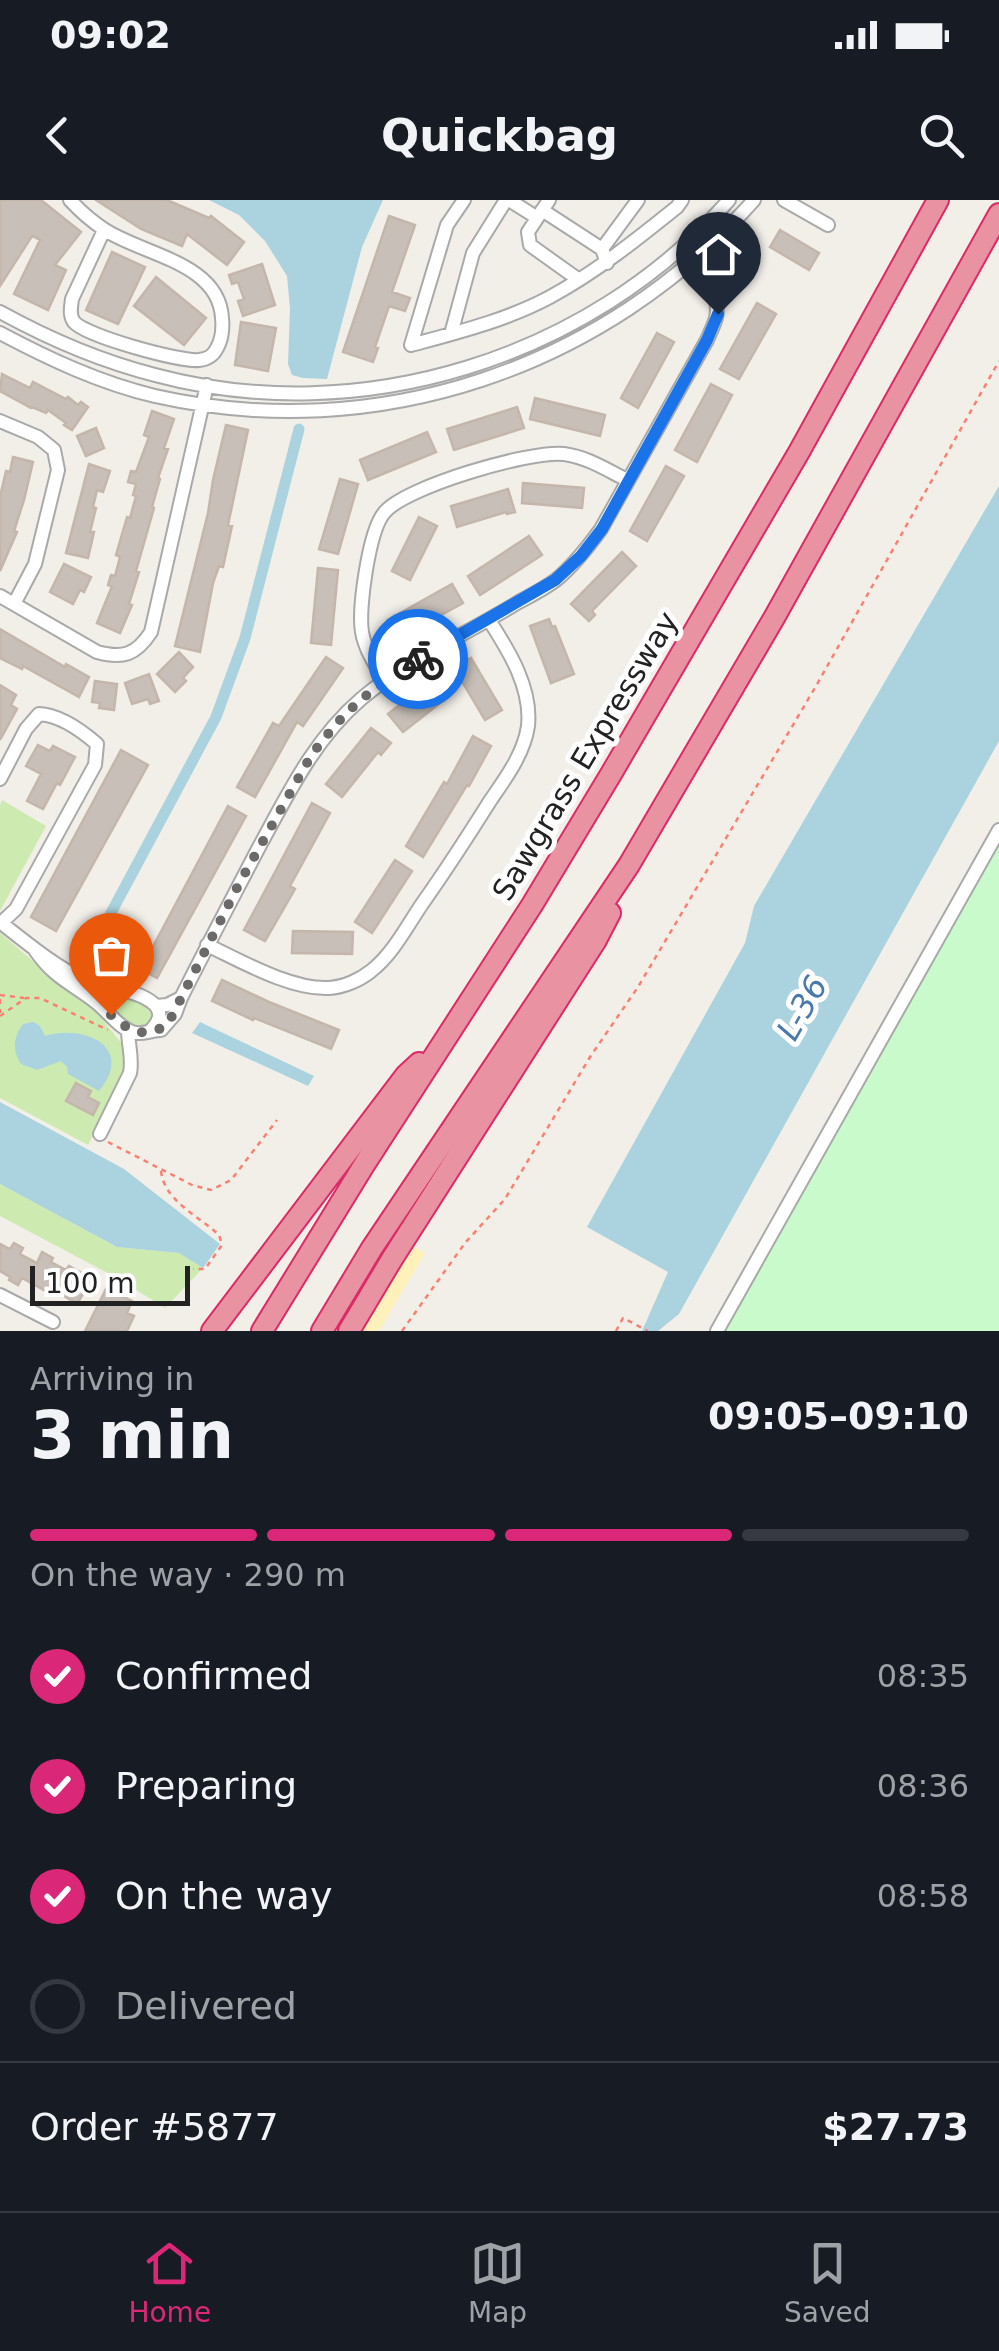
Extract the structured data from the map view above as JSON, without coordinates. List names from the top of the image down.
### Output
{
  "streets": {
    "highway": ["Sawgrass Expressway"]
  },
  "water": ["L-36"],
  "scale_bar": "100 m",
  "page": {
    "status": "09:02",
    "header": "Quickbag",
    "scale": "100 m",
    "heading": ["3 min", "Arriving in", "09:05–09:10"],
    "panel": ["Order #5877", "$27.73"],
    "bar": "On the way · 290 m",
    "list": [
      ["Confirmed", "08:35"],
      ["Preparing", "08:36"],
      ["On the way", "08:58"],
      "Delivered"
    ],
    "tabs": ["Home", "Map", "Saved"]
  }
}
